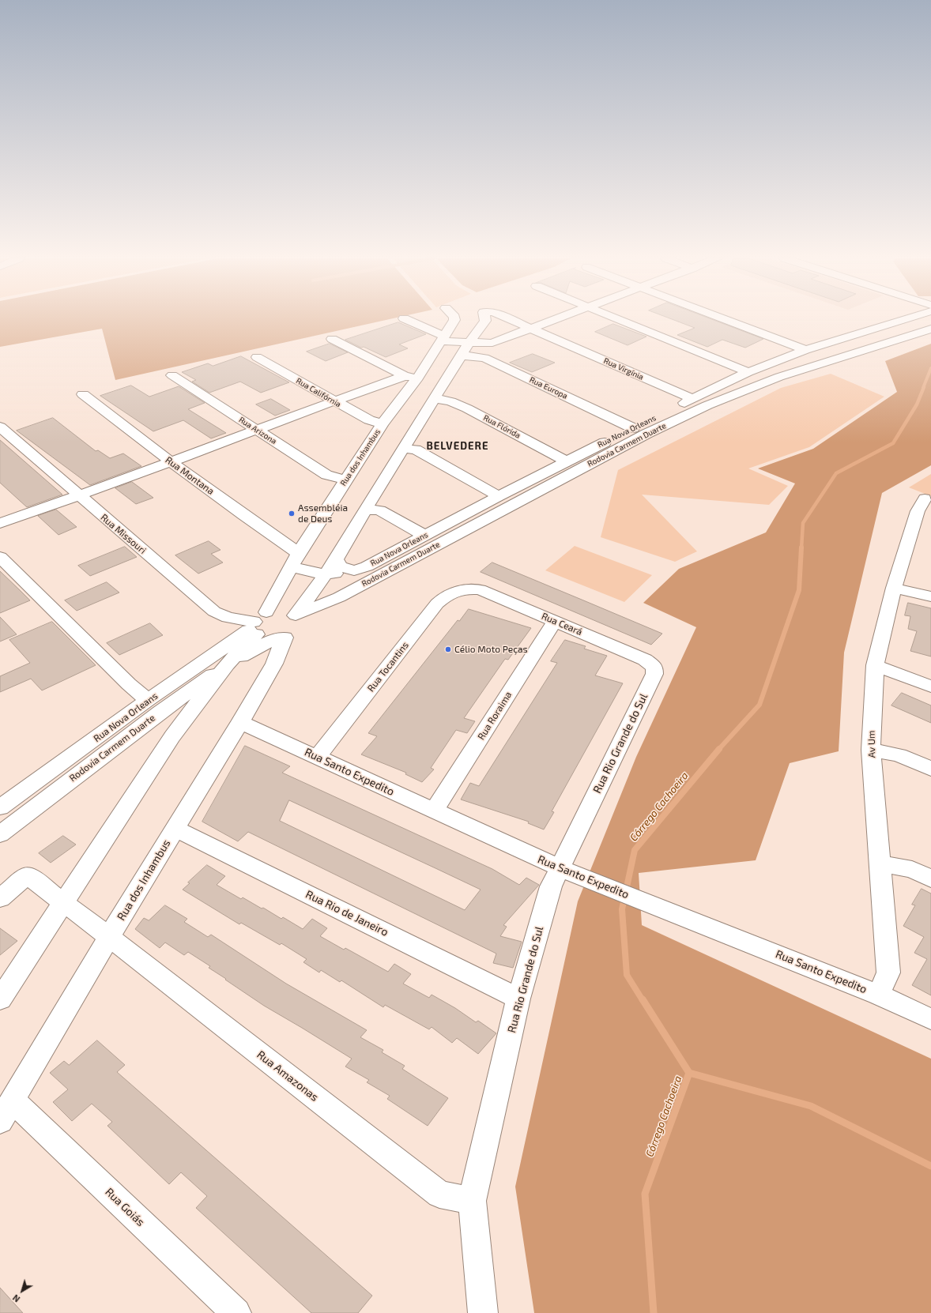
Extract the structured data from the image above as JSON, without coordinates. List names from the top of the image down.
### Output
{
  "streets": {
    "street": [
      "Rua Virgínia",
      "Rua Europa",
      "Rua Califórnia",
      "Rua Flórida",
      "Rua Arizona",
      "Rua Nova Orleans",
      "Rodovia Carmem Duarte",
      "Rua dos Inhambus",
      "Rua Montana",
      "Rua Missouri",
      "Rua Ceará",
      "Rua Tocantins",
      "Rua Roraima",
      "Rua Rio Grande do Sul",
      "Av Um",
      "Rua Santo Expedito",
      "Rua Rio de Janeiro",
      "Rua Amazonas",
      "Rua Goiás"
    ]
  },
  "crossings": [
    ["Rua Virgínia", "Rua Nova Orleans"],
    ["Rua Europa", "Rua Nova Orleans"],
    ["Rua Europa", "Rua dos Inhambus"],
    ["Rua Califórnia", "Rua dos Inhambus"],
    ["Rua Flórida", "Rua Nova Orleans"],
    ["Rua Flórida", "Rua dos Inhambus"],
    ["Rua Arizona", "Rua dos Inhambus"],
    ["Rua Nova Orleans", "Rodovia Carmem Duarte"],
    ["Rua Nova Orleans", "Rua dos Inhambus"],
    ["Rua Nova Orleans", "Rua Missouri"],
    ["Rodovia Carmem Duarte", "Rua dos Inhambus"],
    ["Rodovia Carmem Duarte", "Rua Missouri"],
    ["Rua dos Inhambus", "Rua Montana"],
    ["Rua dos Inhambus", "Rua Missouri"],
    ["Rua dos Inhambus", "Rua Santo Expedito"],
    ["Rua dos Inhambus", "Rua Rio de Janeiro"],
    ["Rua dos Inhambus", "Rua Amazonas"],
    ["Rua dos Inhambus", "Rua Goiás"],
    ["Rua Ceará", "Rua Tocantins"],
    ["Rua Ceará", "Rua Roraima"],
    ["Rua Ceará", "Rua Rio Grande do Sul"],
    ["Rua Tocantins", "Rua Santo Expedito"],
    ["Rua Roraima", "Rua Santo Expedito"],
    ["Rua Rio Grande do Sul", "Rua Santo Expedito"],
    ["Rua Rio Grande do Sul", "Rua Rio de Janeiro"],
    ["Rua Rio Grande do Sul", "Rua Amazonas"],
    ["Av Um", "Rua Santo Expedito"]
  ],
  "districts": ["BELVEDERE"],
  "water": ["Córrego Cachoeira"],
  "places": ["Assembléia de Deus", "Célio Moto Peças"],
  "north": "bottom left"
}
